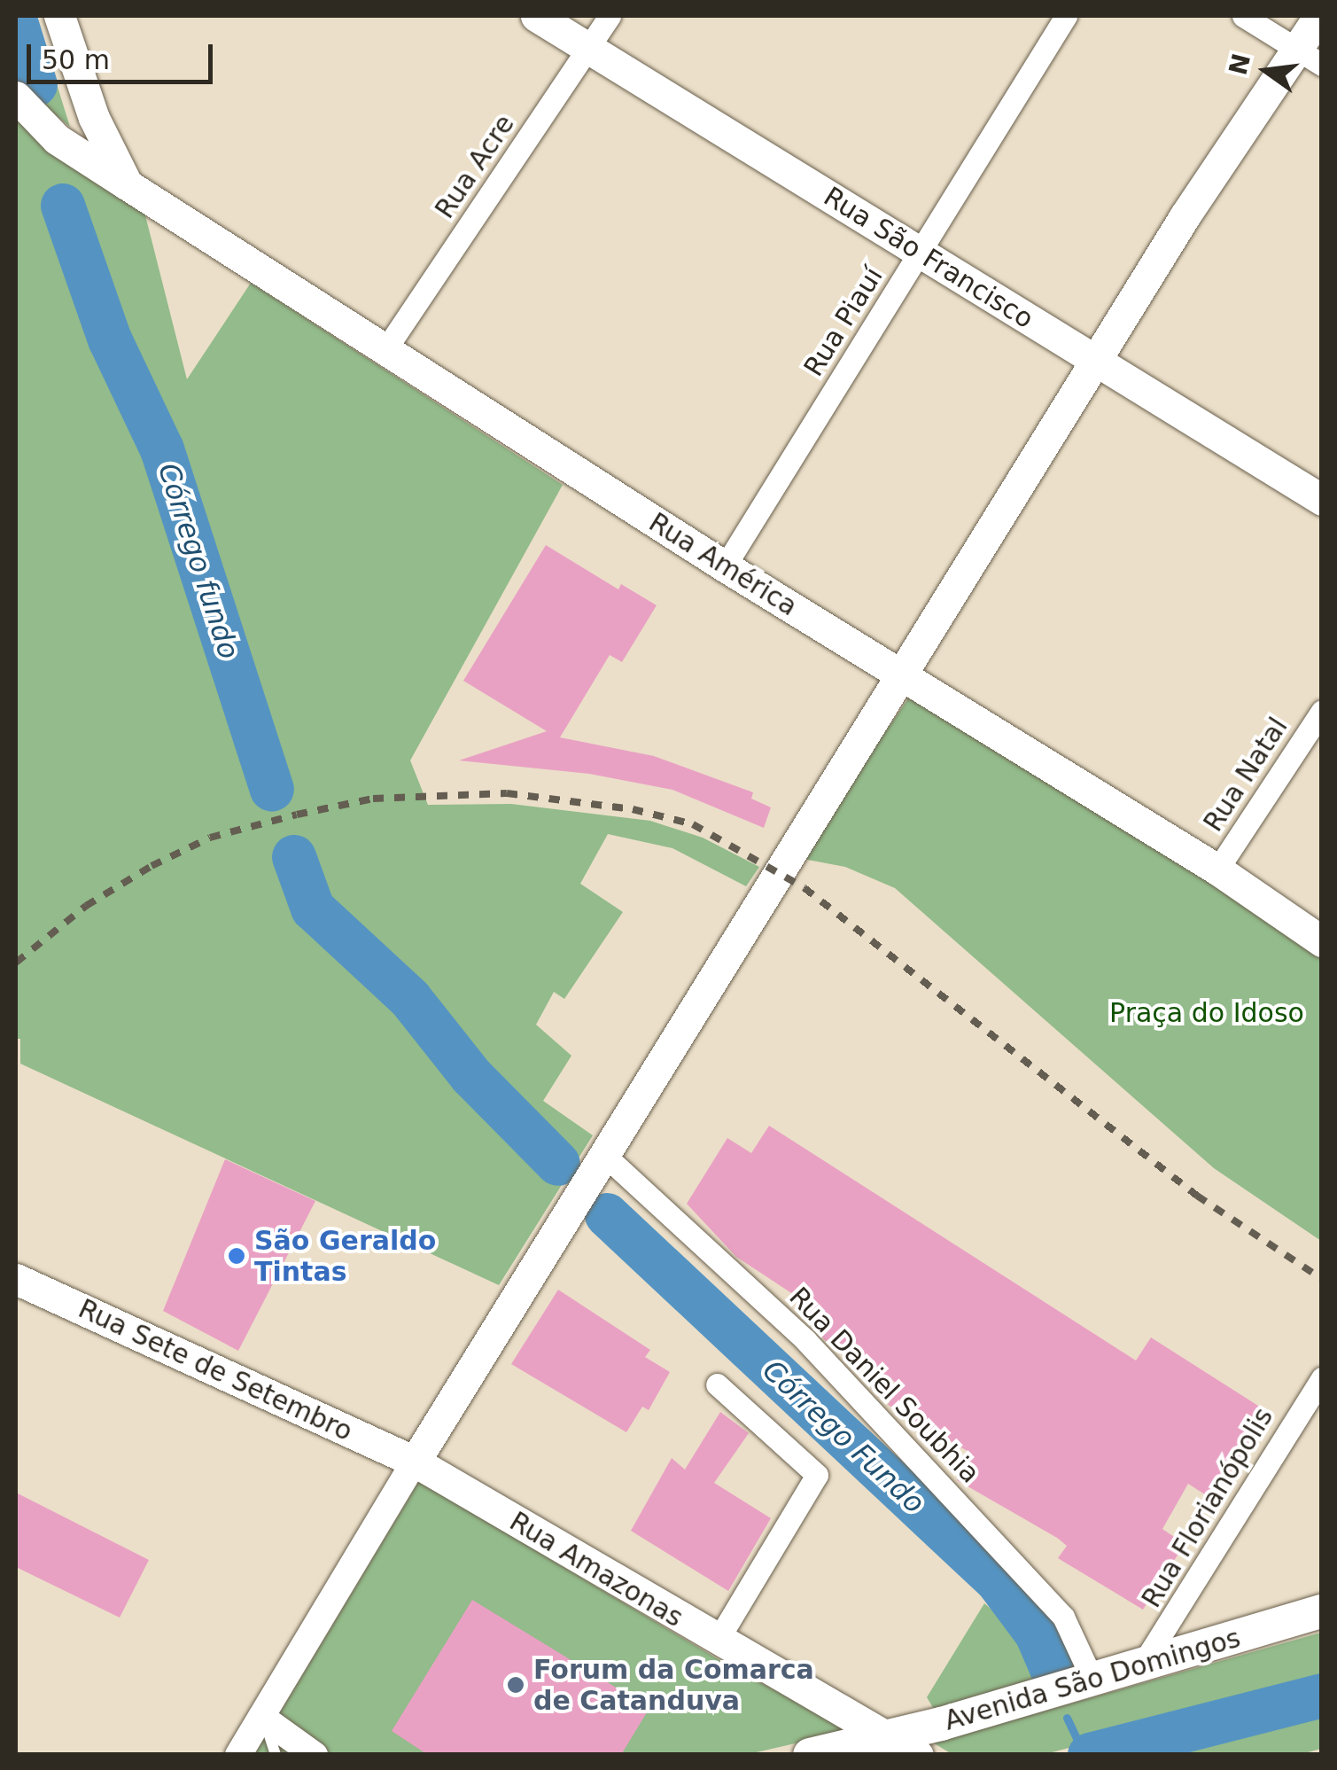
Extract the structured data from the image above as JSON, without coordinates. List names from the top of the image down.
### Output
{
  "streets": {
    "main road": [
      "Rua São Francisco",
      "Rua América",
      "Rua Sete de Setembro",
      "Rua Amazonas",
      "Avenida São Domingos"
    ],
    "street": [
      "Rua Acre",
      "Rua Piauí",
      "Rua Natal",
      "Rua Daniel Soubhia",
      "Rua Florianópolis"
    ]
  },
  "crossings": [
    ["Rua Acre", "Rua São Francisco"],
    ["Rua Acre", "Rua América"],
    ["Rua São Francisco", "Rua Piauí"],
    ["Rua Piauí", "Rua América"],
    ["Rua América", "Rua Natal"],
    ["Rua Sete de Setembro", "Rua Amazonas"],
    ["Rua Daniel Soubhia", "Avenida São Domingos"],
    ["Rua Florianópolis", "Avenida São Domingos"],
    ["Rua Amazonas", "Avenida São Domingos"]
  ],
  "water": ["Córrego fundo", "Córrego Fundo"],
  "parks": ["Praça do Idoso"],
  "places": ["São Geraldo Tintas", "Forum da Comarca de Catanduva"],
  "scale_bar": "50 m",
  "north": "left"
}
